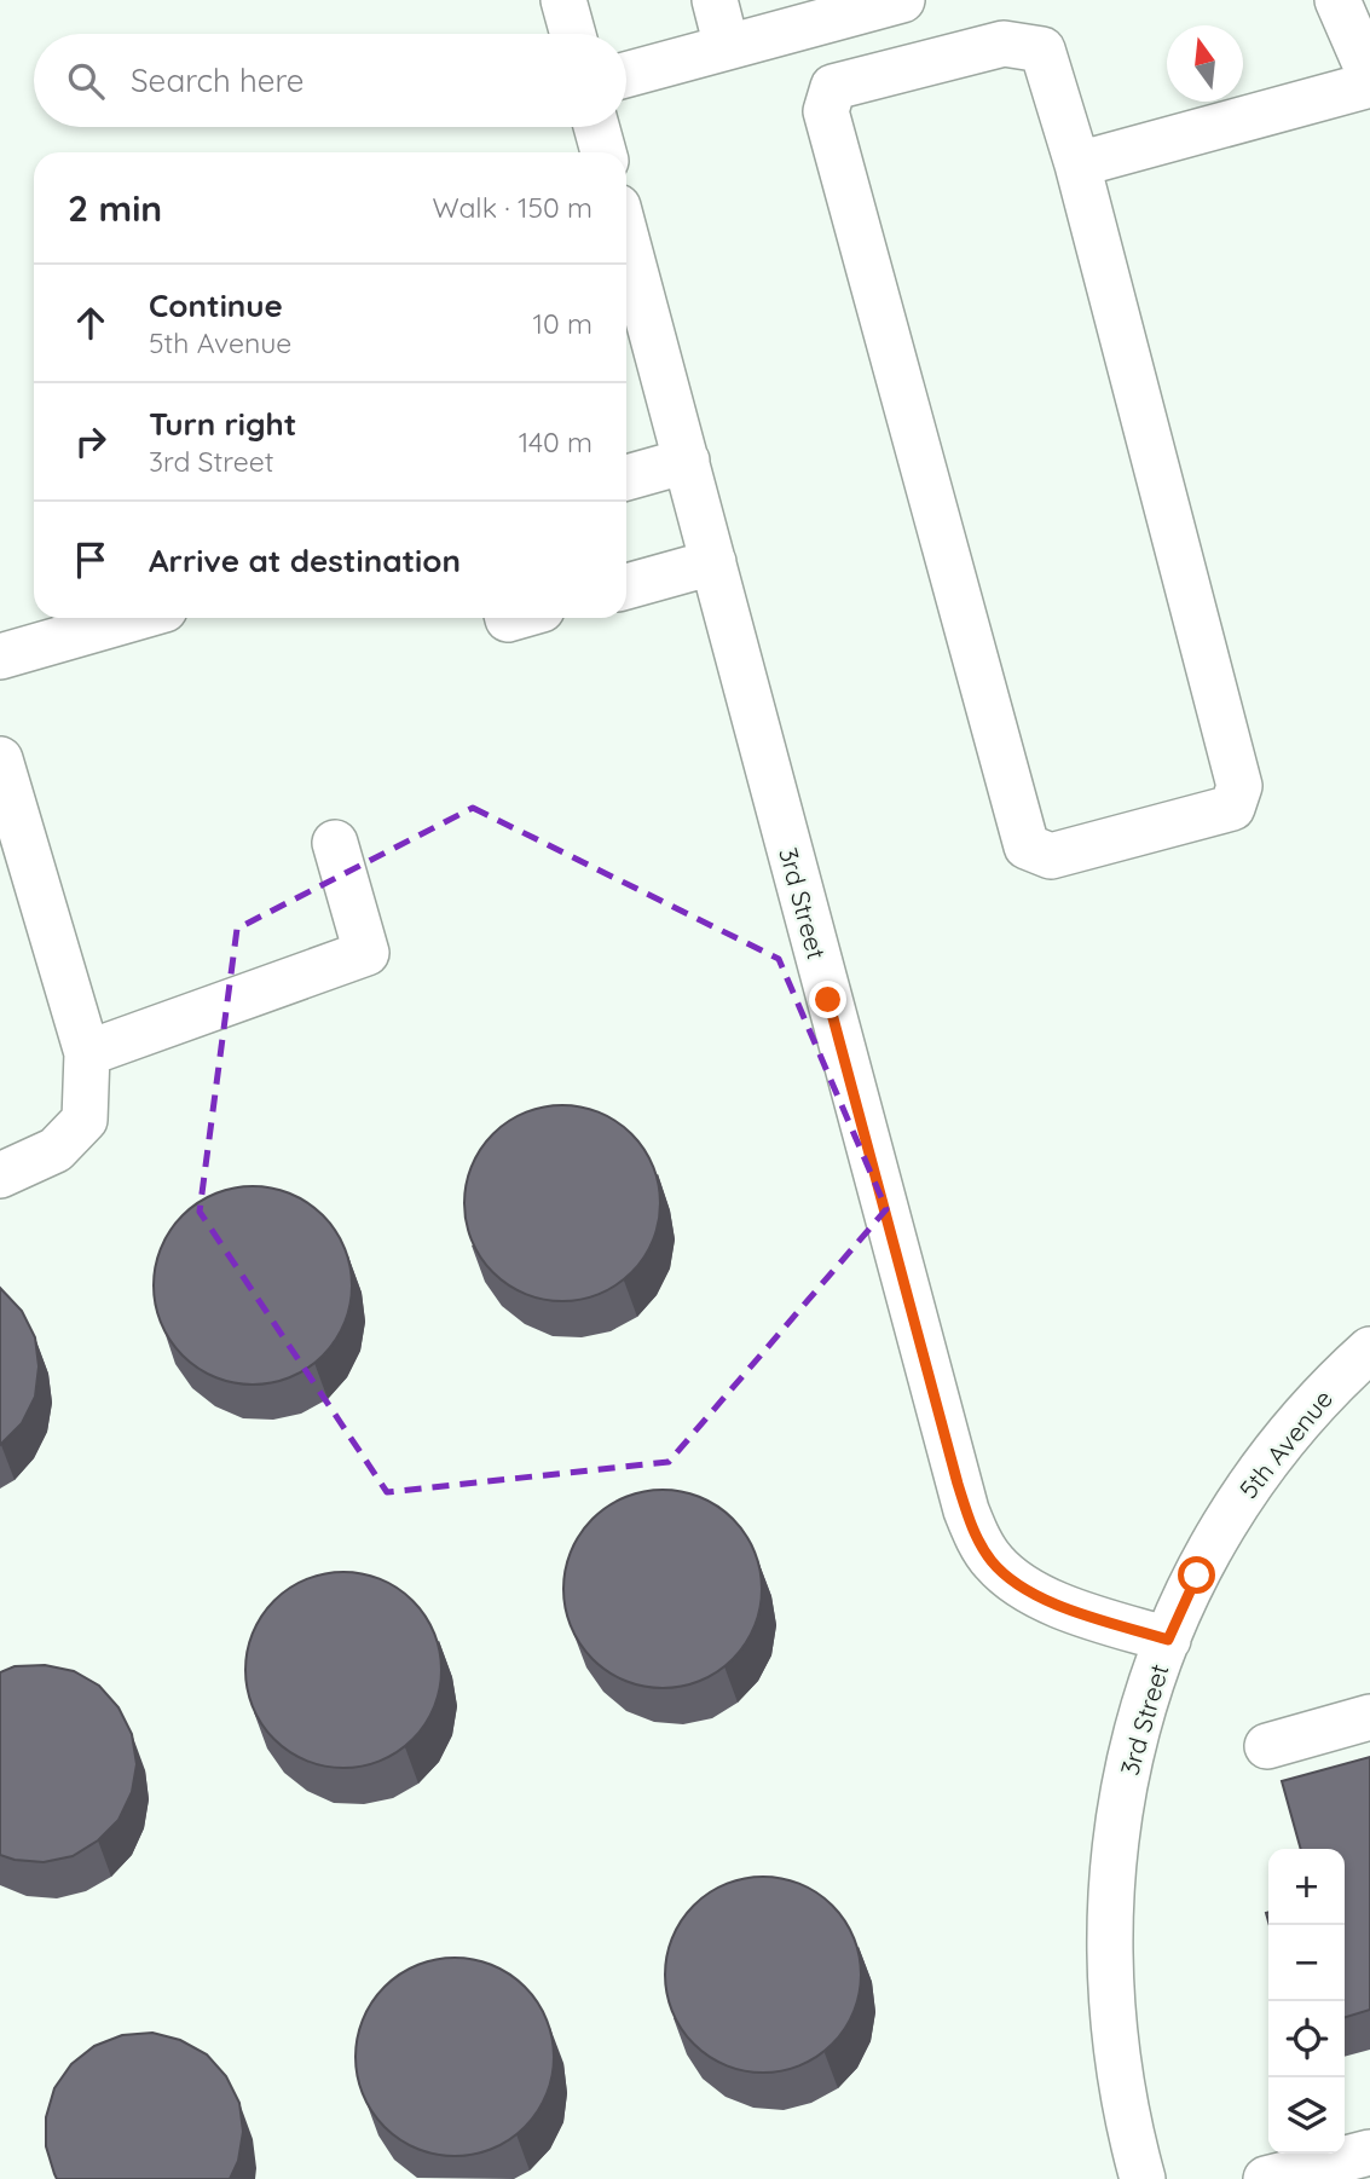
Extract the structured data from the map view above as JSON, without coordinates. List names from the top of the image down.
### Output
{
  "streets": {
    "street": ["3rd Street", "5th Avenue"]
  },
  "crossings": [
    ["3rd Street", "5th Avenue"]
  ],
  "north": "top",
  "page": {
    "search": "Search here",
    "heading": ["2 min", "Walk · 150 m"],
    "list": [
      ["Continue", "5th Avenue", "10 m"],
      ["Turn right", "3rd Street", "140 m"],
      "Arrive at destination"
    ],
    "map_buttons": ["+", "−"]
  }
}
